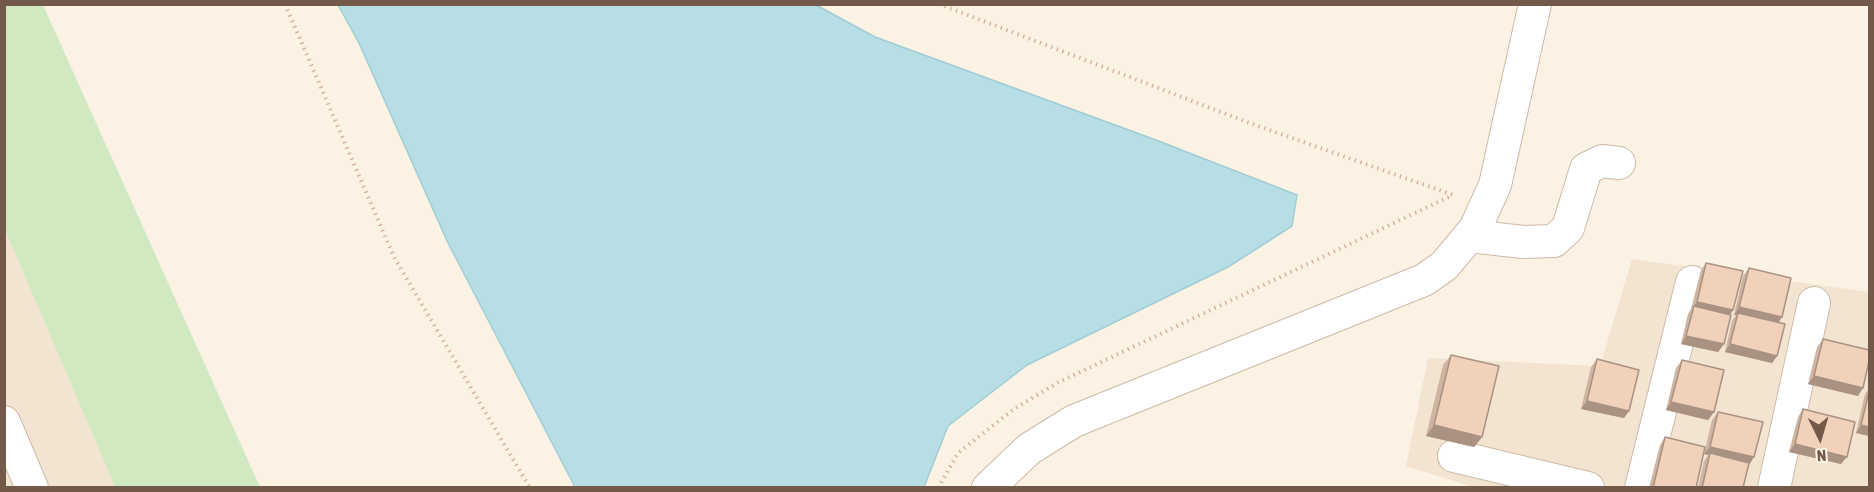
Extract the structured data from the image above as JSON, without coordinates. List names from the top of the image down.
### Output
{
  "north": "bottom"
}
